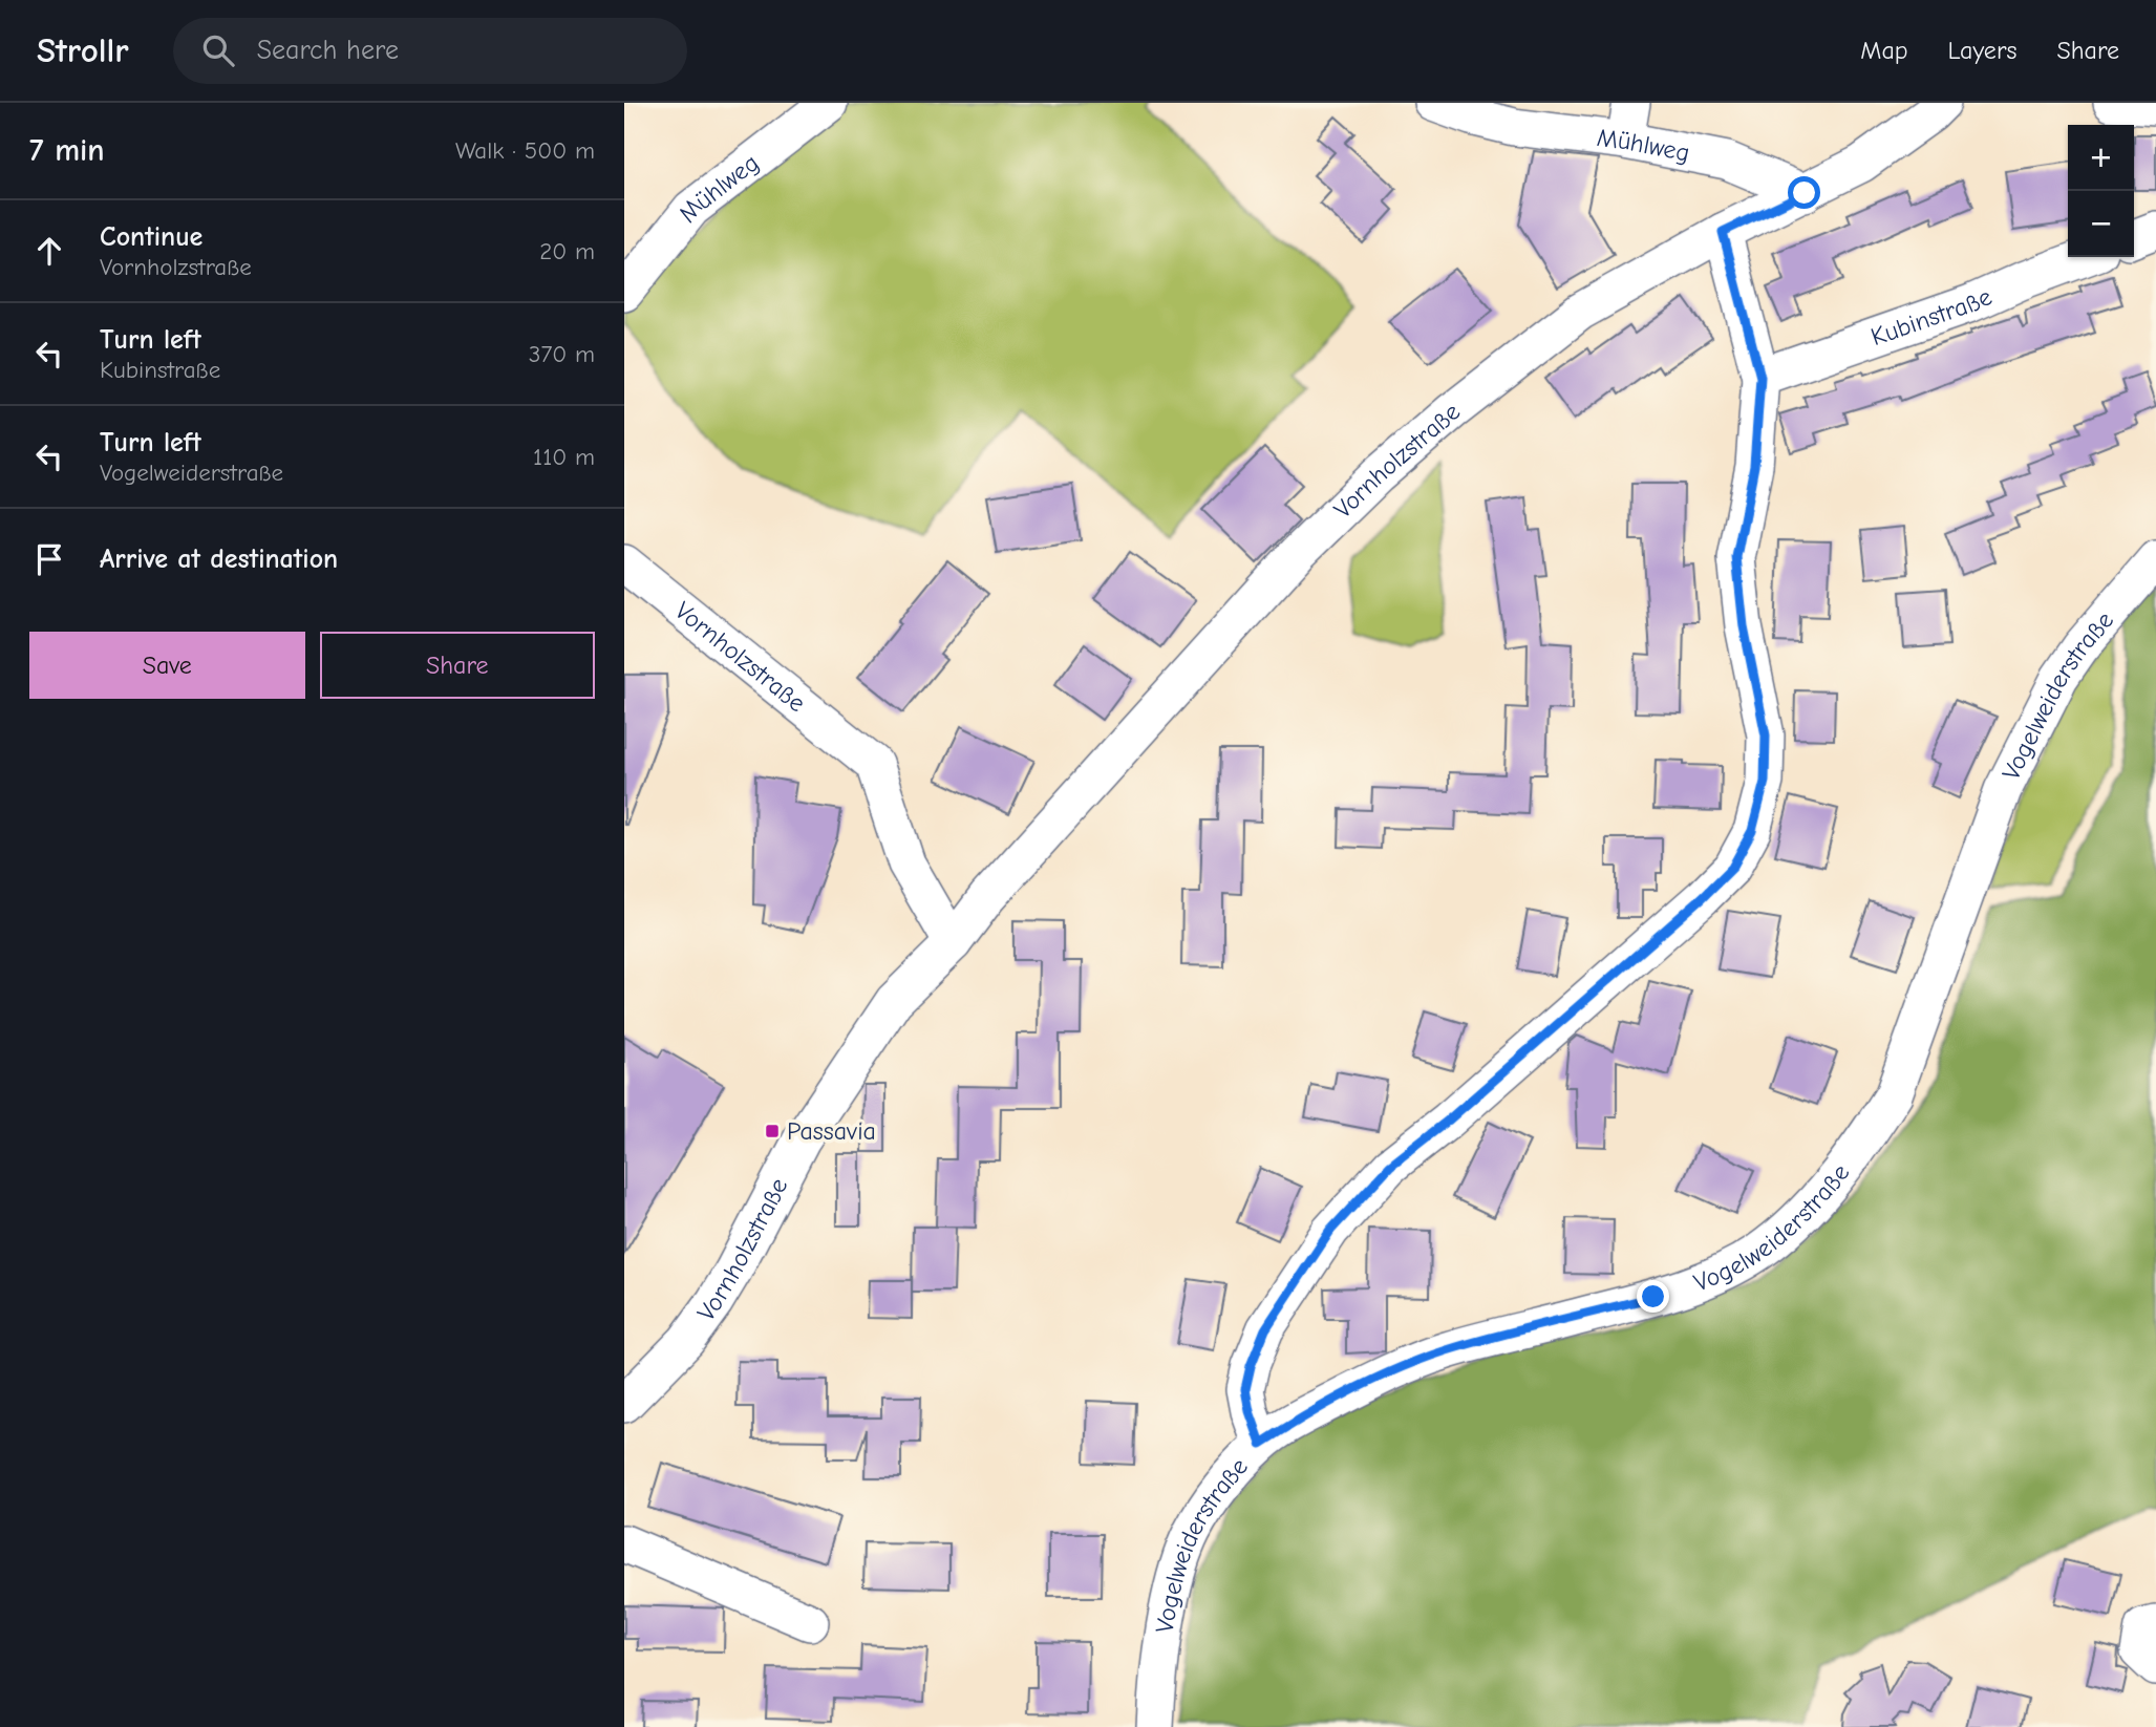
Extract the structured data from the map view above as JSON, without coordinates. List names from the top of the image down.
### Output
{
  "streets": {
    "street": [
      "Mühlweg",
      "Kubinstraße",
      "Vornholzstraße",
      "Vogelweiderstraße"
    ]
  },
  "crossings": [
    ["Mühlweg", "Vornholzstraße"]
  ],
  "places": {
    "transit": ["Passavia"]
  },
  "page": {
    "header": "Strollr",
    "search": "Search here",
    "nav": ["Map", "Layers", "Share"],
    "heading": ["7 min", "Walk · 500 m"],
    "map_buttons": ["+", "−"],
    "list": [
      ["Continue", "Vornholzstraße", "20 m"],
      ["Turn left", "Kubinstraße", "370 m"],
      ["Turn left", "Vogelweiderstraße", "110 m"],
      "Arrive at destination"
    ],
    "buttons": ["Save", "Share"]
  }
}
